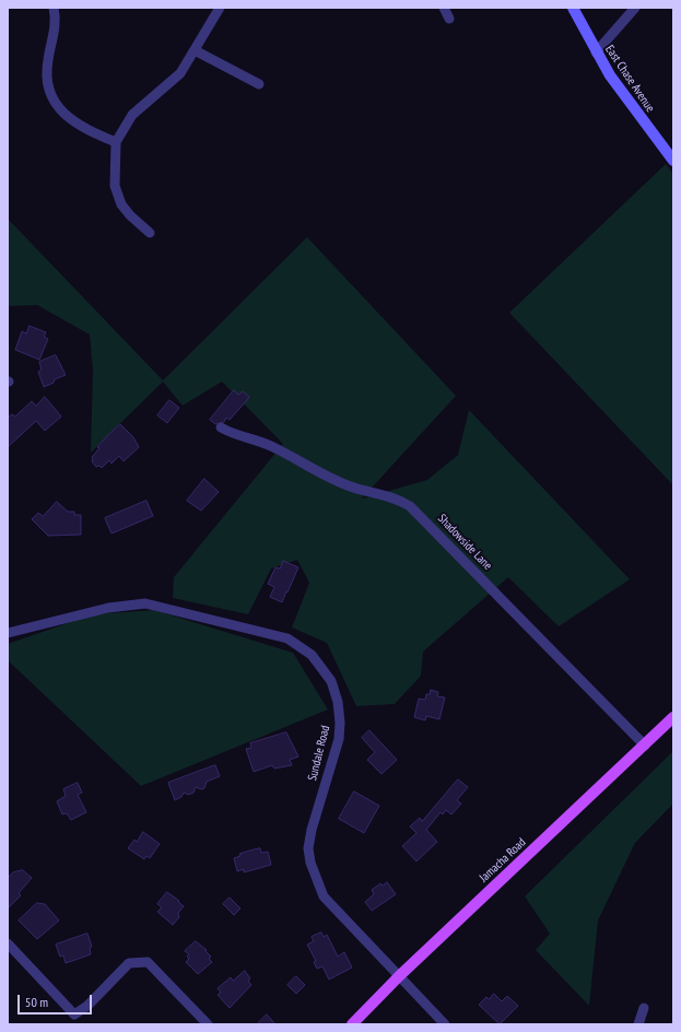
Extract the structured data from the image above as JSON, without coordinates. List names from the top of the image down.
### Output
{
  "streets": {
    "main road": ["East Chase Avenue", "Jamacha Road"],
    "street": ["Shadowside Lane", "Sundale Road"]
  },
  "crossings": [
    ["Shadowside Lane", "Jamacha Road"],
    ["Sundale Road", "Jamacha Road"]
  ],
  "scale_bar": "50 m"
}
